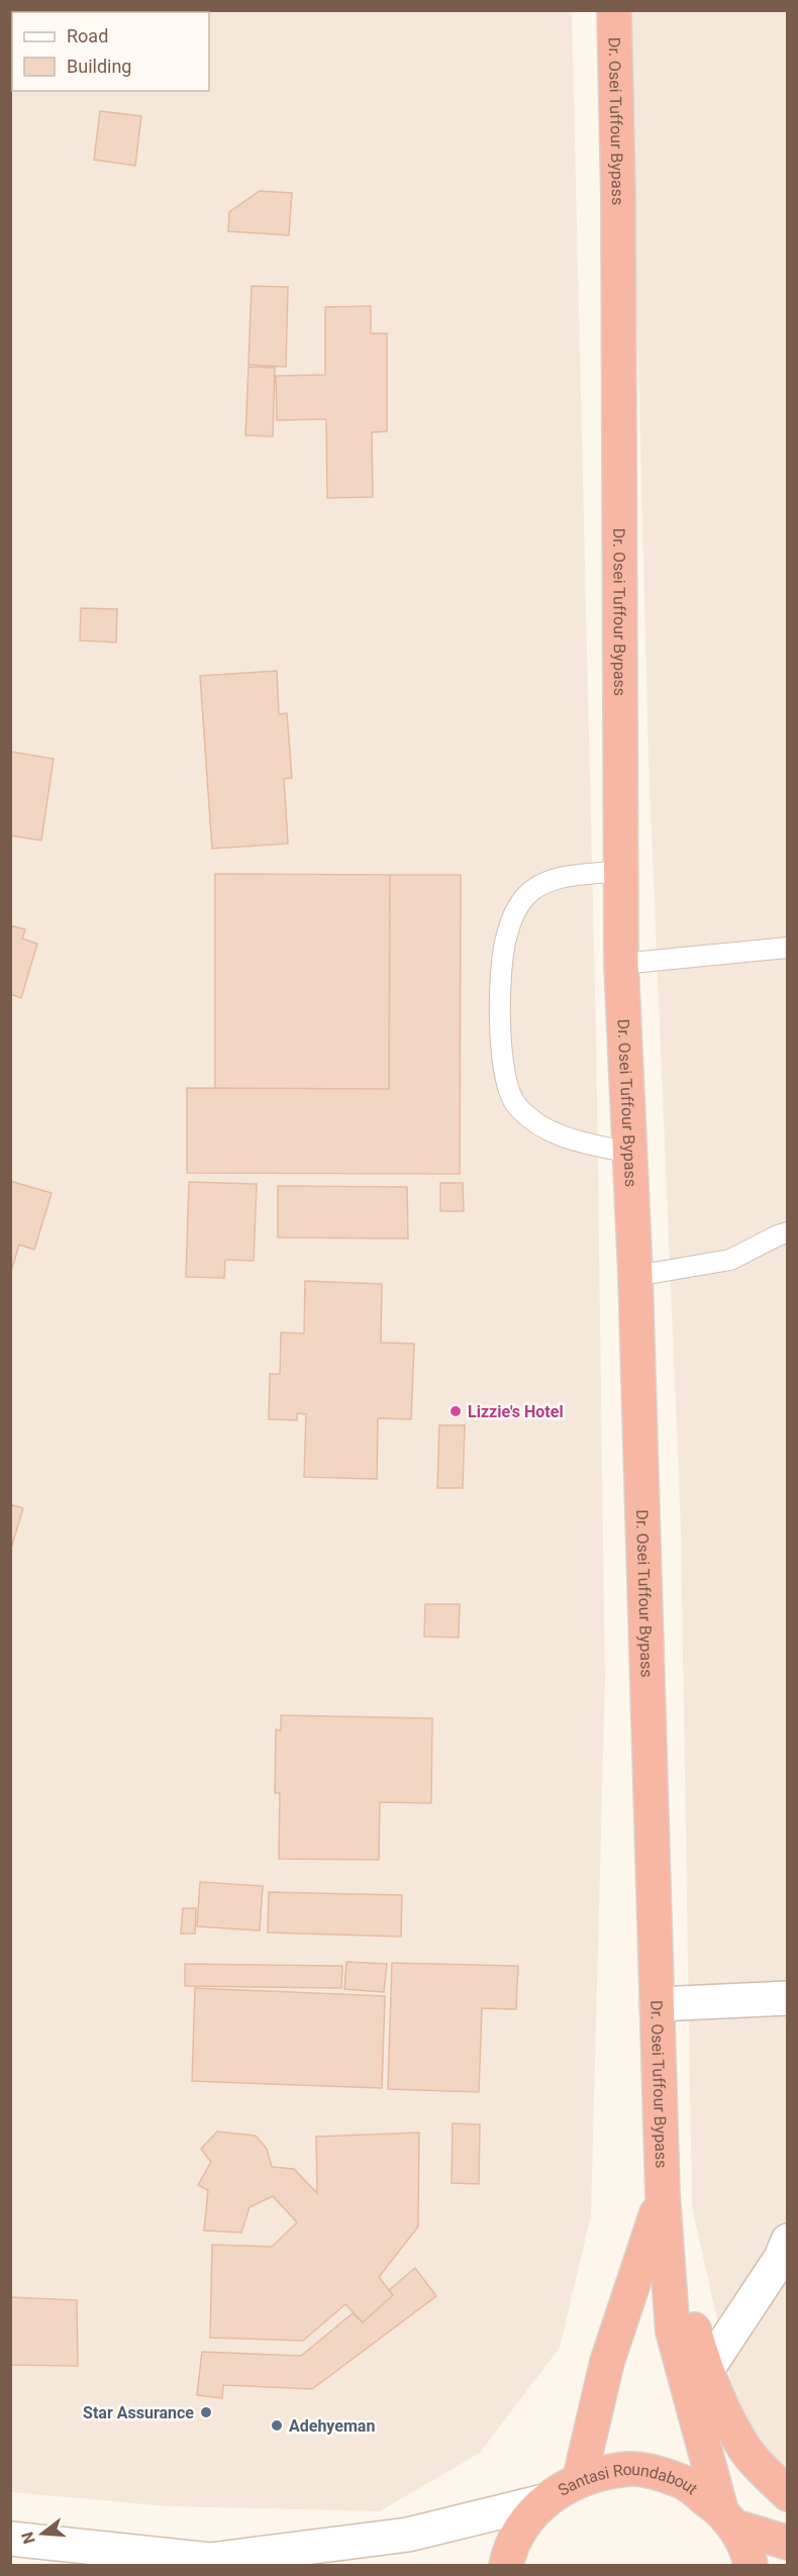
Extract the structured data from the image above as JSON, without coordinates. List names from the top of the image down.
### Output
{
  "streets": {
    "highway": ["Dr. Osei Tuffour Bypass", "Santasi Roundabout"]
  },
  "crossings": [
    ["Dr. Osei Tuffour Bypass", "Santasi Roundabout"]
  ],
  "places": ["Lizzie's Hotel", "Star Assurance", "Adehyeman"],
  "legend": ["Road", "Building"],
  "north": "left"
}
